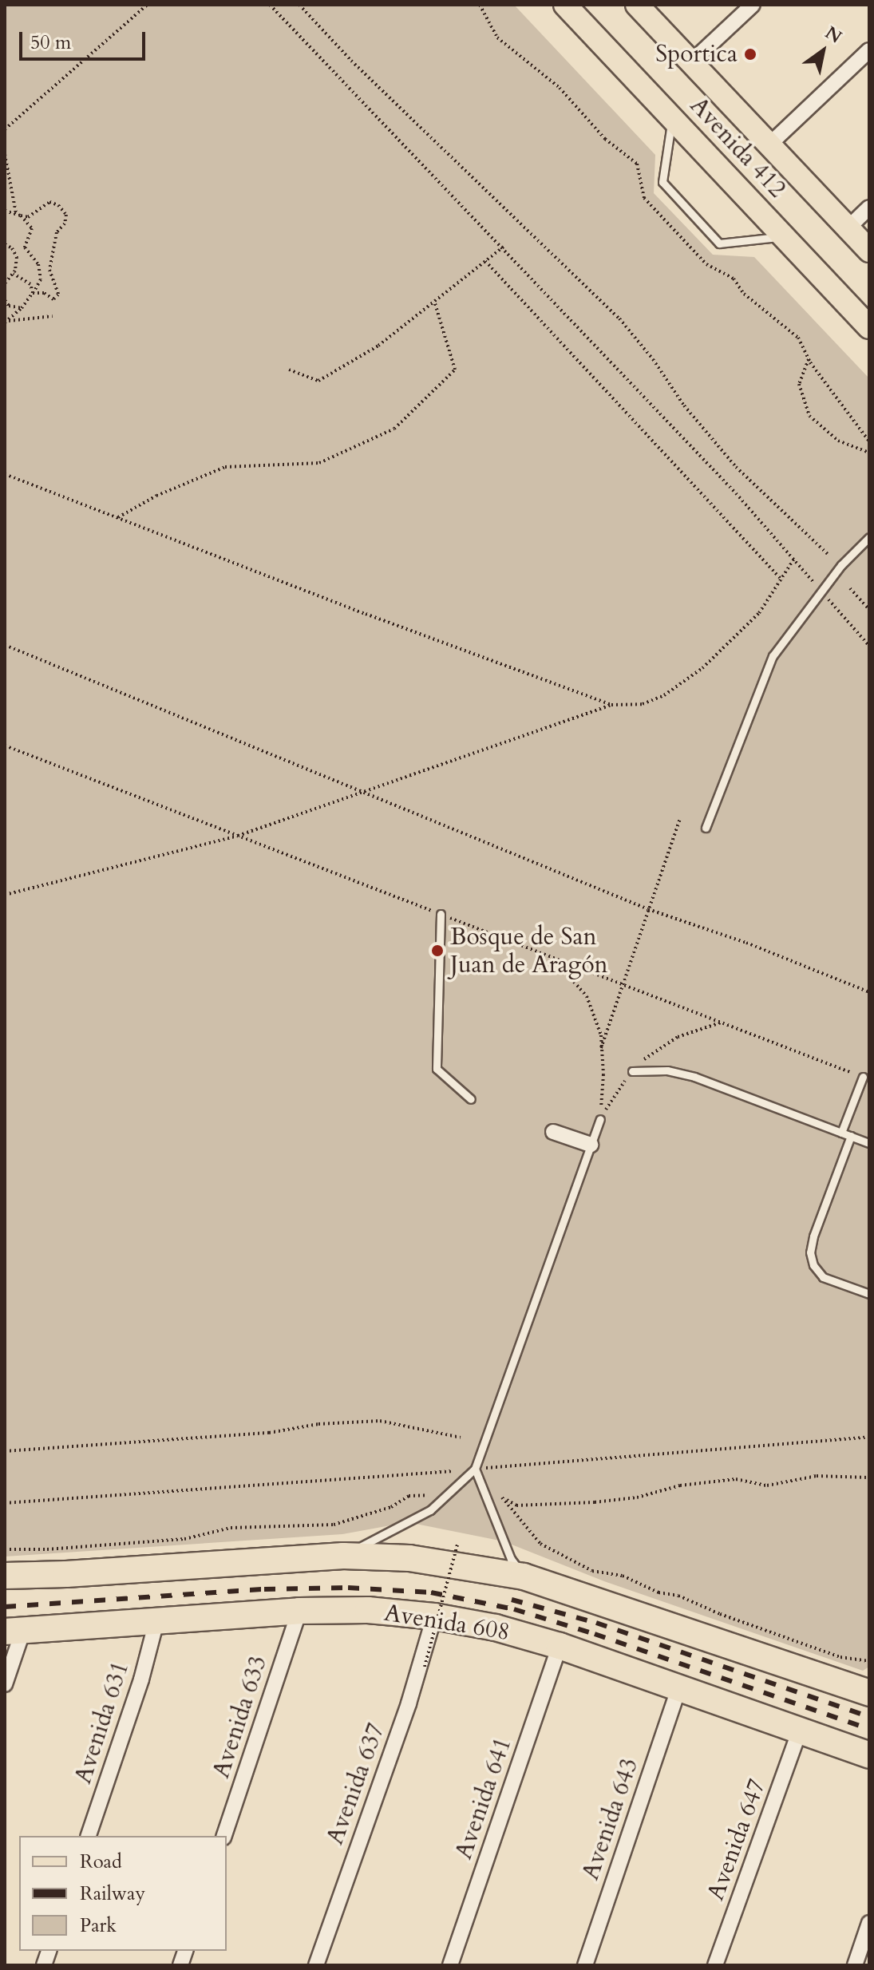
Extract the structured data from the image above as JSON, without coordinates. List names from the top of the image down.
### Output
{
  "streets": {
    "highway": ["Avenida 608"],
    "main road": ["Avenida 412"],
    "street": [
      "Avenida 633",
      "Avenida 631",
      "Avenida 637",
      "Avenida 641",
      "Avenida 643",
      "Avenida 647"
    ]
  },
  "crossings": [
    ["Avenida 608", "Avenida 633"],
    ["Avenida 608", "Avenida 631"],
    ["Avenida 608", "Avenida 637"],
    ["Avenida 608", "Avenida 641"],
    ["Avenida 608", "Avenida 643"],
    ["Avenida 608", "Avenida 647"]
  ],
  "places": ["Sportica", "Bosque de San Juan de Aragón"],
  "legend": ["Road", "Railway", "Park"],
  "scale_bar": "50 m",
  "north": "top right"
}
